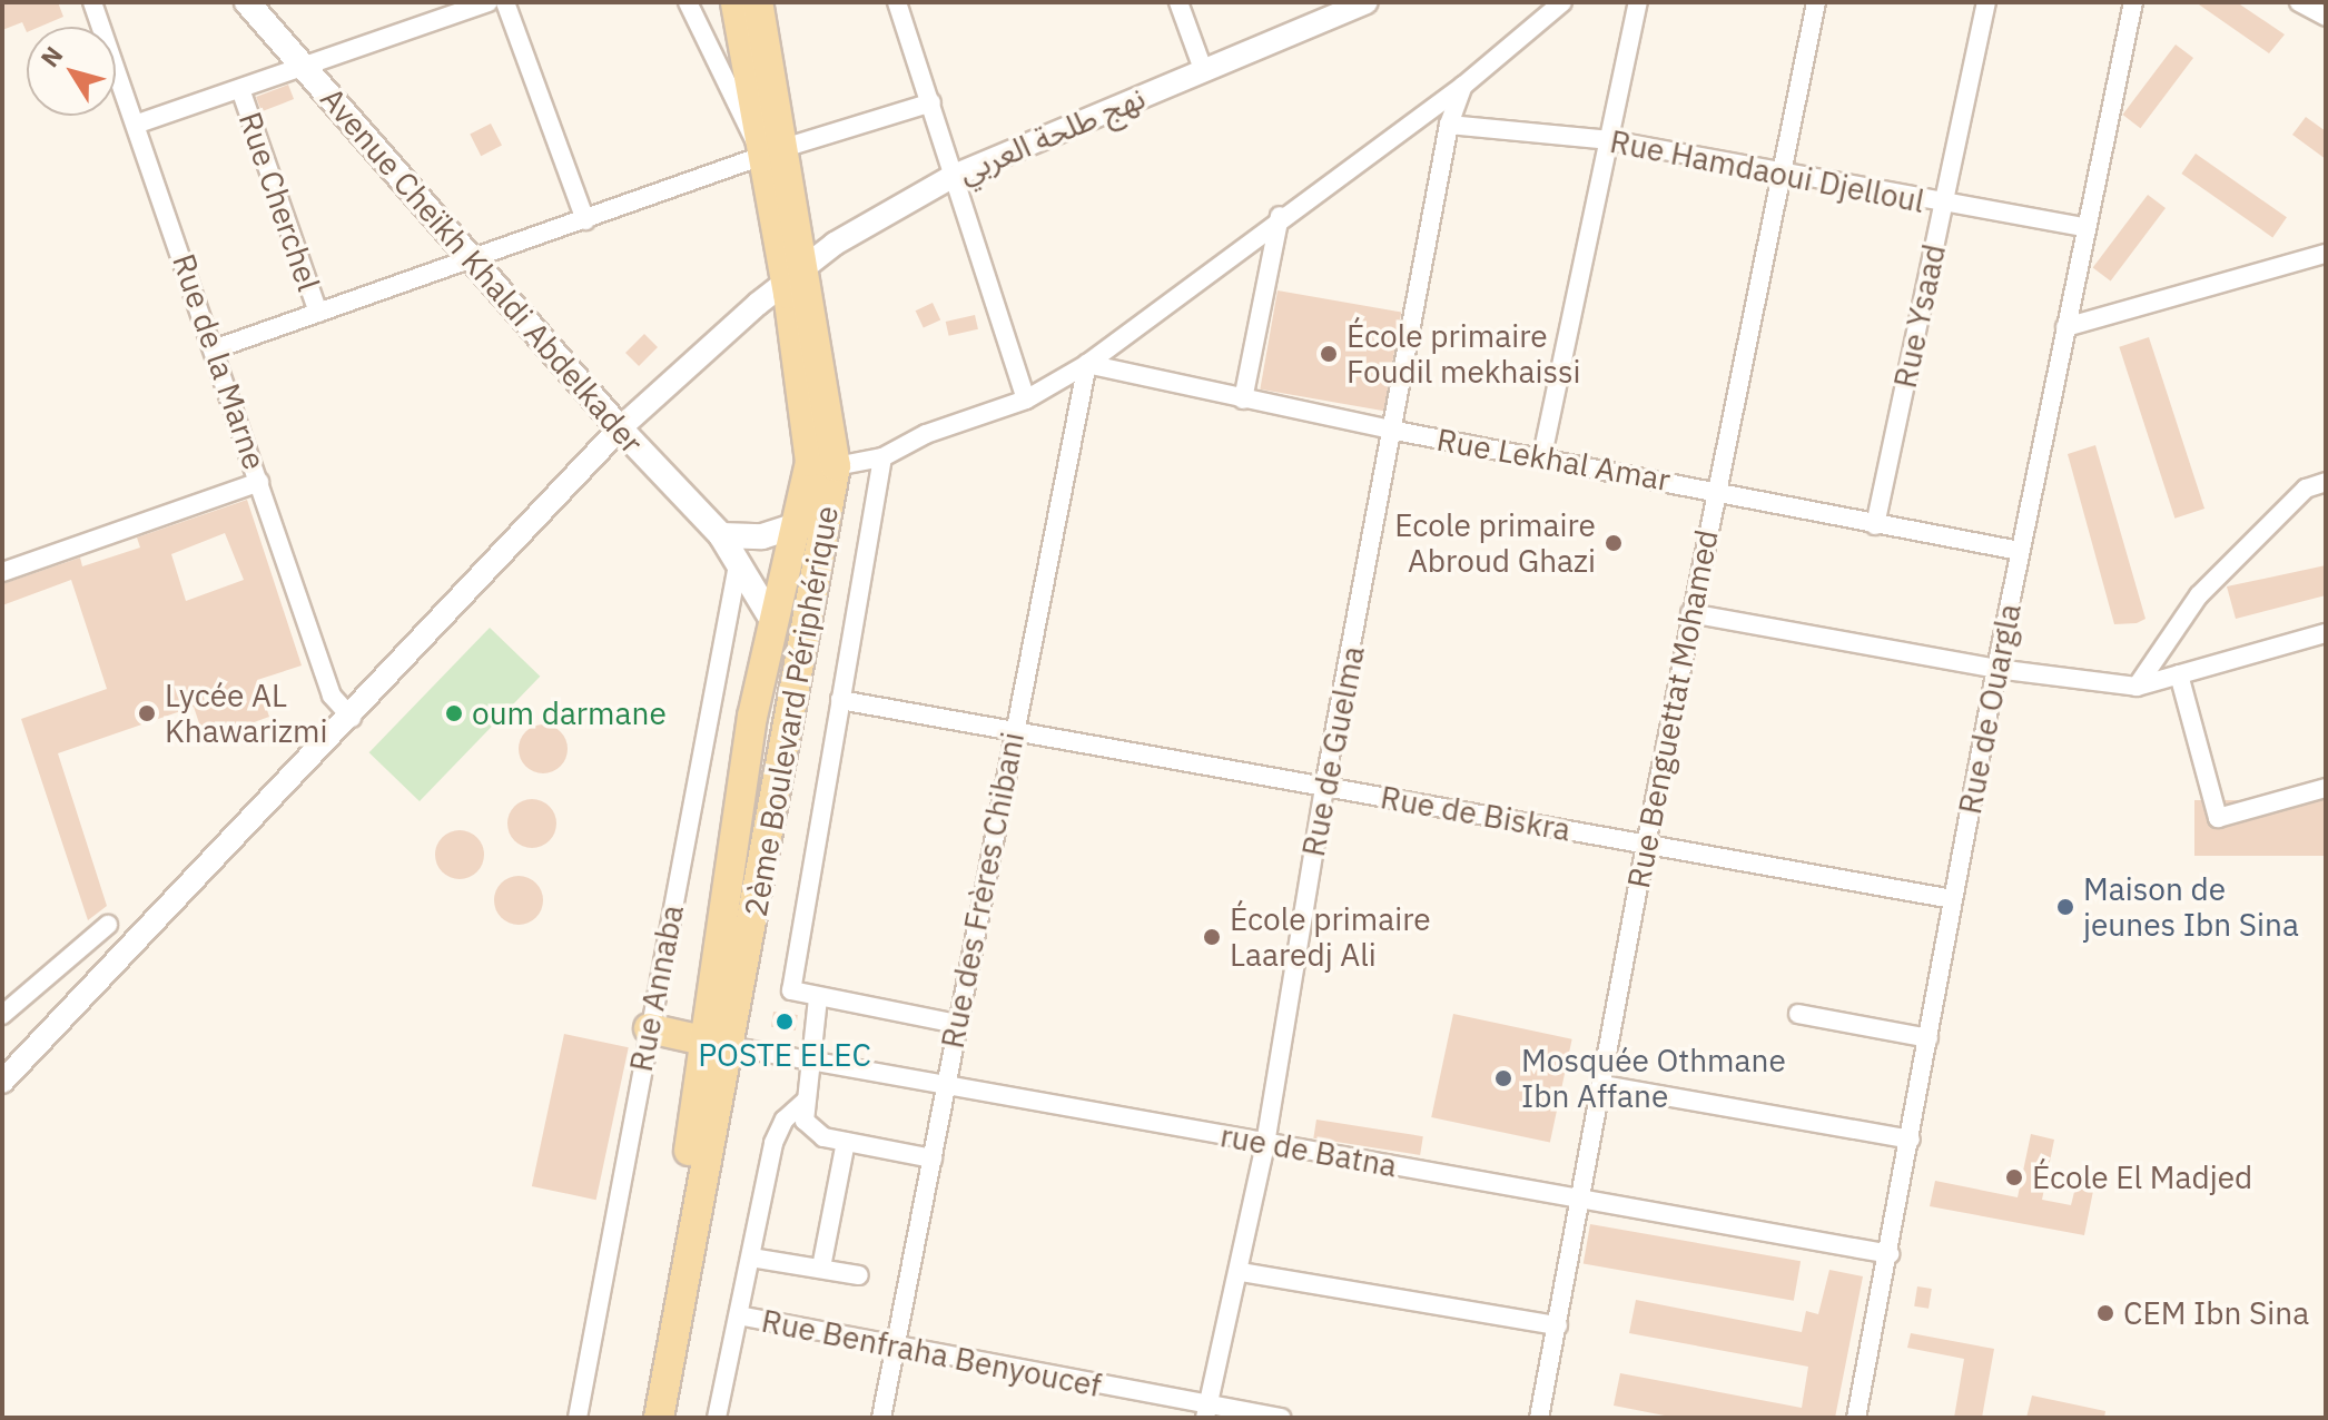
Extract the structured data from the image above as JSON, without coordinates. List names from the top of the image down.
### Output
{
  "streets": {
    "main road": ["Avenue Cheïkh Khaldi Abdelkader", "2ème Boulevard Périphérique"],
    "street": [
      "نهج طلحة العربي",
      "Rue Hamdaoui Djelloul",
      "Rue Cherchel",
      "Rue Ysaad",
      "Rue de la Marne",
      "Rue Lekhal Amar",
      "Rue Benguettat Mohamed",
      "Rue de Ouargla",
      "Rue de Guelma",
      "Rue de Biskra",
      "Rue des Frères Chibani",
      "Rue Annaba",
      "rue de Batna",
      "Rue Benfraha Benyoucef"
    ]
  },
  "crossings": [
    ["نهج طلحة العربي", "Avenue Cheïkh Khaldi Abdelkader"],
    ["نهج طلحة العربي", "Rue de la Marne"],
    ["نهج طلحة العربي", "2ème Boulevard Périphérique"],
    ["Rue Hamdaoui Djelloul", "Rue Ysaad"],
    ["Rue Hamdaoui Djelloul", "Rue Benguettat Mohamed"],
    ["Rue Hamdaoui Djelloul", "Rue de Ouargla"],
    ["Rue Hamdaoui Djelloul", "Rue de Guelma"],
    ["Avenue Cheïkh Khaldi Abdelkader", "2ème Boulevard Périphérique"],
    ["Avenue Cheïkh Khaldi Abdelkader", "Rue Annaba"],
    ["Rue Ysaad", "Rue Lekhal Amar"],
    ["Rue Lekhal Amar", "Rue Benguettat Mohamed"],
    ["Rue Lekhal Amar", "Rue de Ouargla"],
    ["Rue Lekhal Amar", "Rue de Guelma"],
    ["Rue Lekhal Amar", "Rue des Frères Chibani"],
    ["Rue Benguettat Mohamed", "Rue de Biskra"],
    ["Rue Benguettat Mohamed", "rue de Batna"],
    ["Rue de Ouargla", "Rue de Biskra"],
    ["Rue de Ouargla", "rue de Batna"],
    ["2ème Boulevard Périphérique", "rue de Batna"],
    ["Rue de Guelma", "Rue de Biskra"],
    ["Rue de Guelma", "rue de Batna"],
    ["Rue de Guelma", "Rue Benfraha Benyoucef"],
    ["Rue de Biskra", "Rue des Frères Chibani"],
    ["Rue des Frères Chibani", "rue de Batna"],
    ["Rue des Frères Chibani", "Rue Benfraha Benyoucef"]
  ],
  "places": [
    "École primaire Foudil mekhaissi",
    "Ecole primaire Abroud Ghazi",
    "Lycée AL Khawarizmi",
    "oum darmane",
    "Maison de jeunes Ibn Sina",
    "École primaire Laaredj Ali",
    "POSTE ELEC",
    "Mosquée Othmane Ibn Affane",
    "École El Madjed",
    "CEM Ibn Sina"
  ],
  "north": "top left"
}
